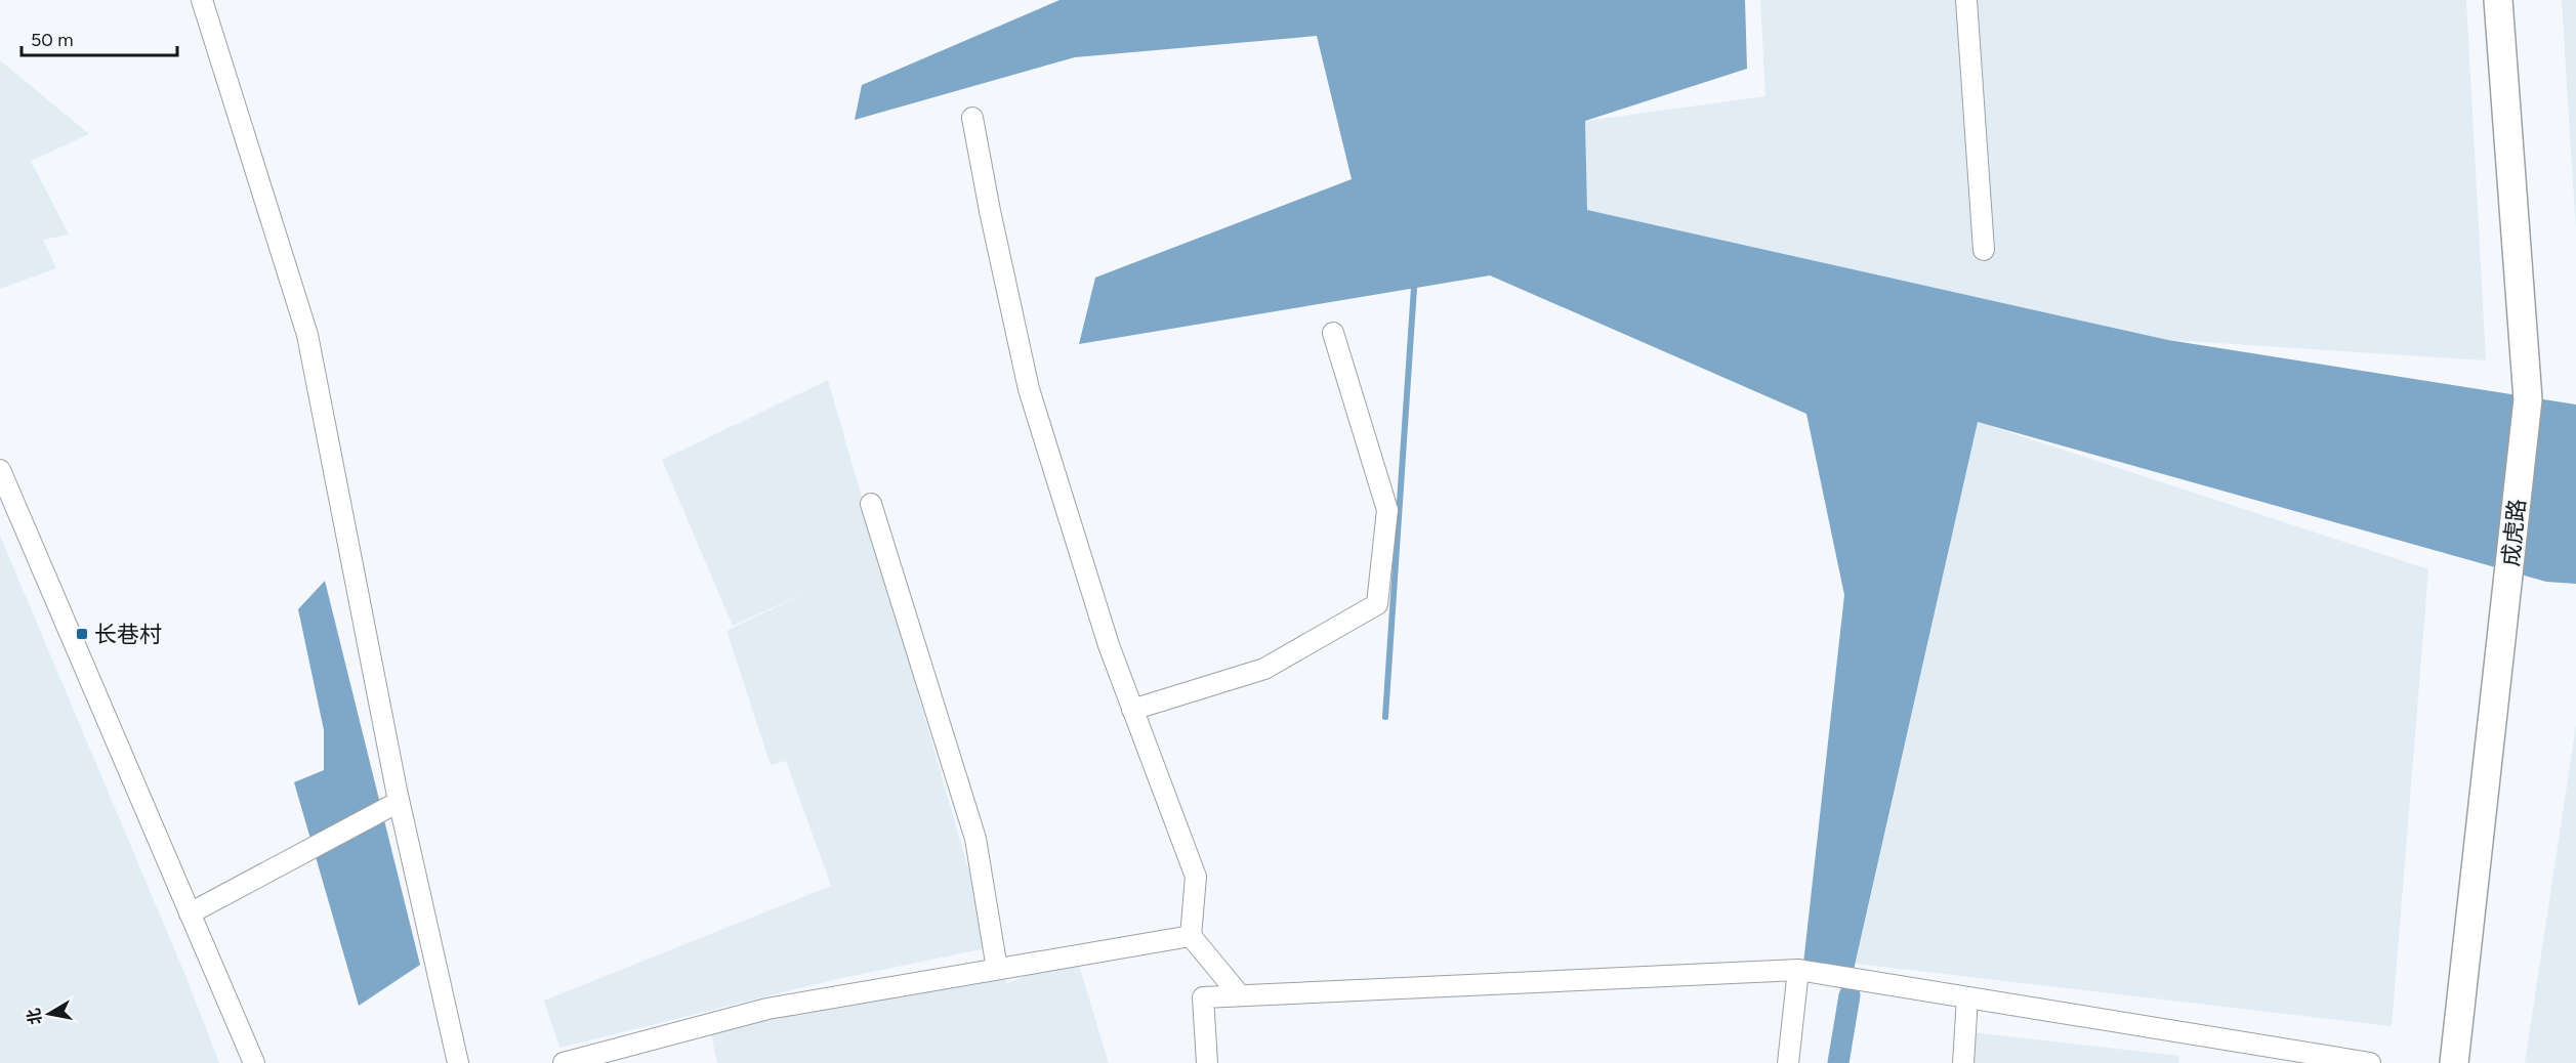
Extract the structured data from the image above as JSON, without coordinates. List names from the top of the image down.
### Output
{
  "streets": {
    "street": ["成虎路"]
  },
  "places": {
    "transit": ["长巷村"]
  },
  "scale_bar": "50 m",
  "north": "left"
}
